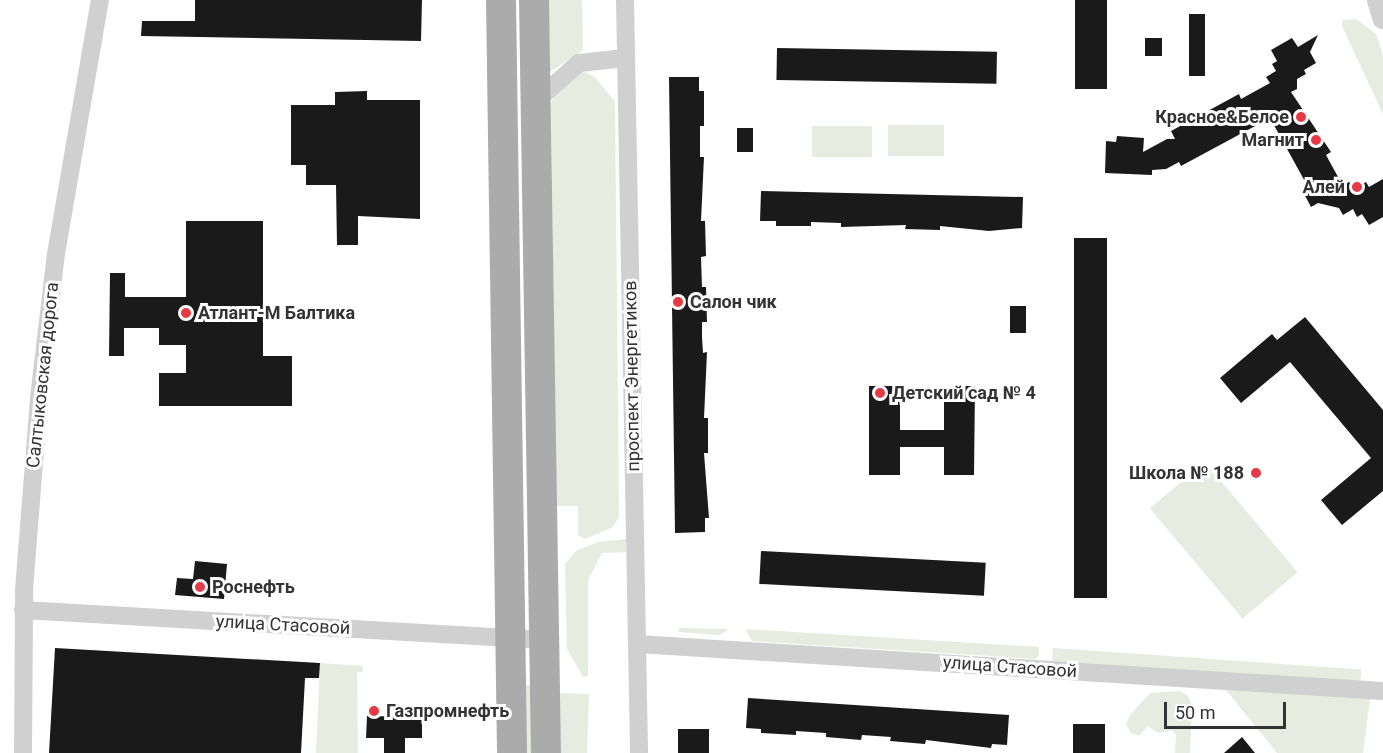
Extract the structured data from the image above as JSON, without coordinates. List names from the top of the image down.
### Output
{
  "streets": {
    "street": ["Салтыковская дорога", "проспект Энергетиков", "улица Стасовой"]
  },
  "crossings": [
    ["Салтыковская дорога", "улица Стасовой"],
    ["проспект Энергетиков", "улица Стасовой"]
  ],
  "places": [
    "Красное&Белое",
    "Магнит",
    "Алей",
    "Салон чик",
    "Атлант-М Балтика",
    "Детский сад № 4",
    "Школа № 188",
    "Роснефть",
    "Газпромнефть"
  ],
  "scale_bar": "50 m"
}
